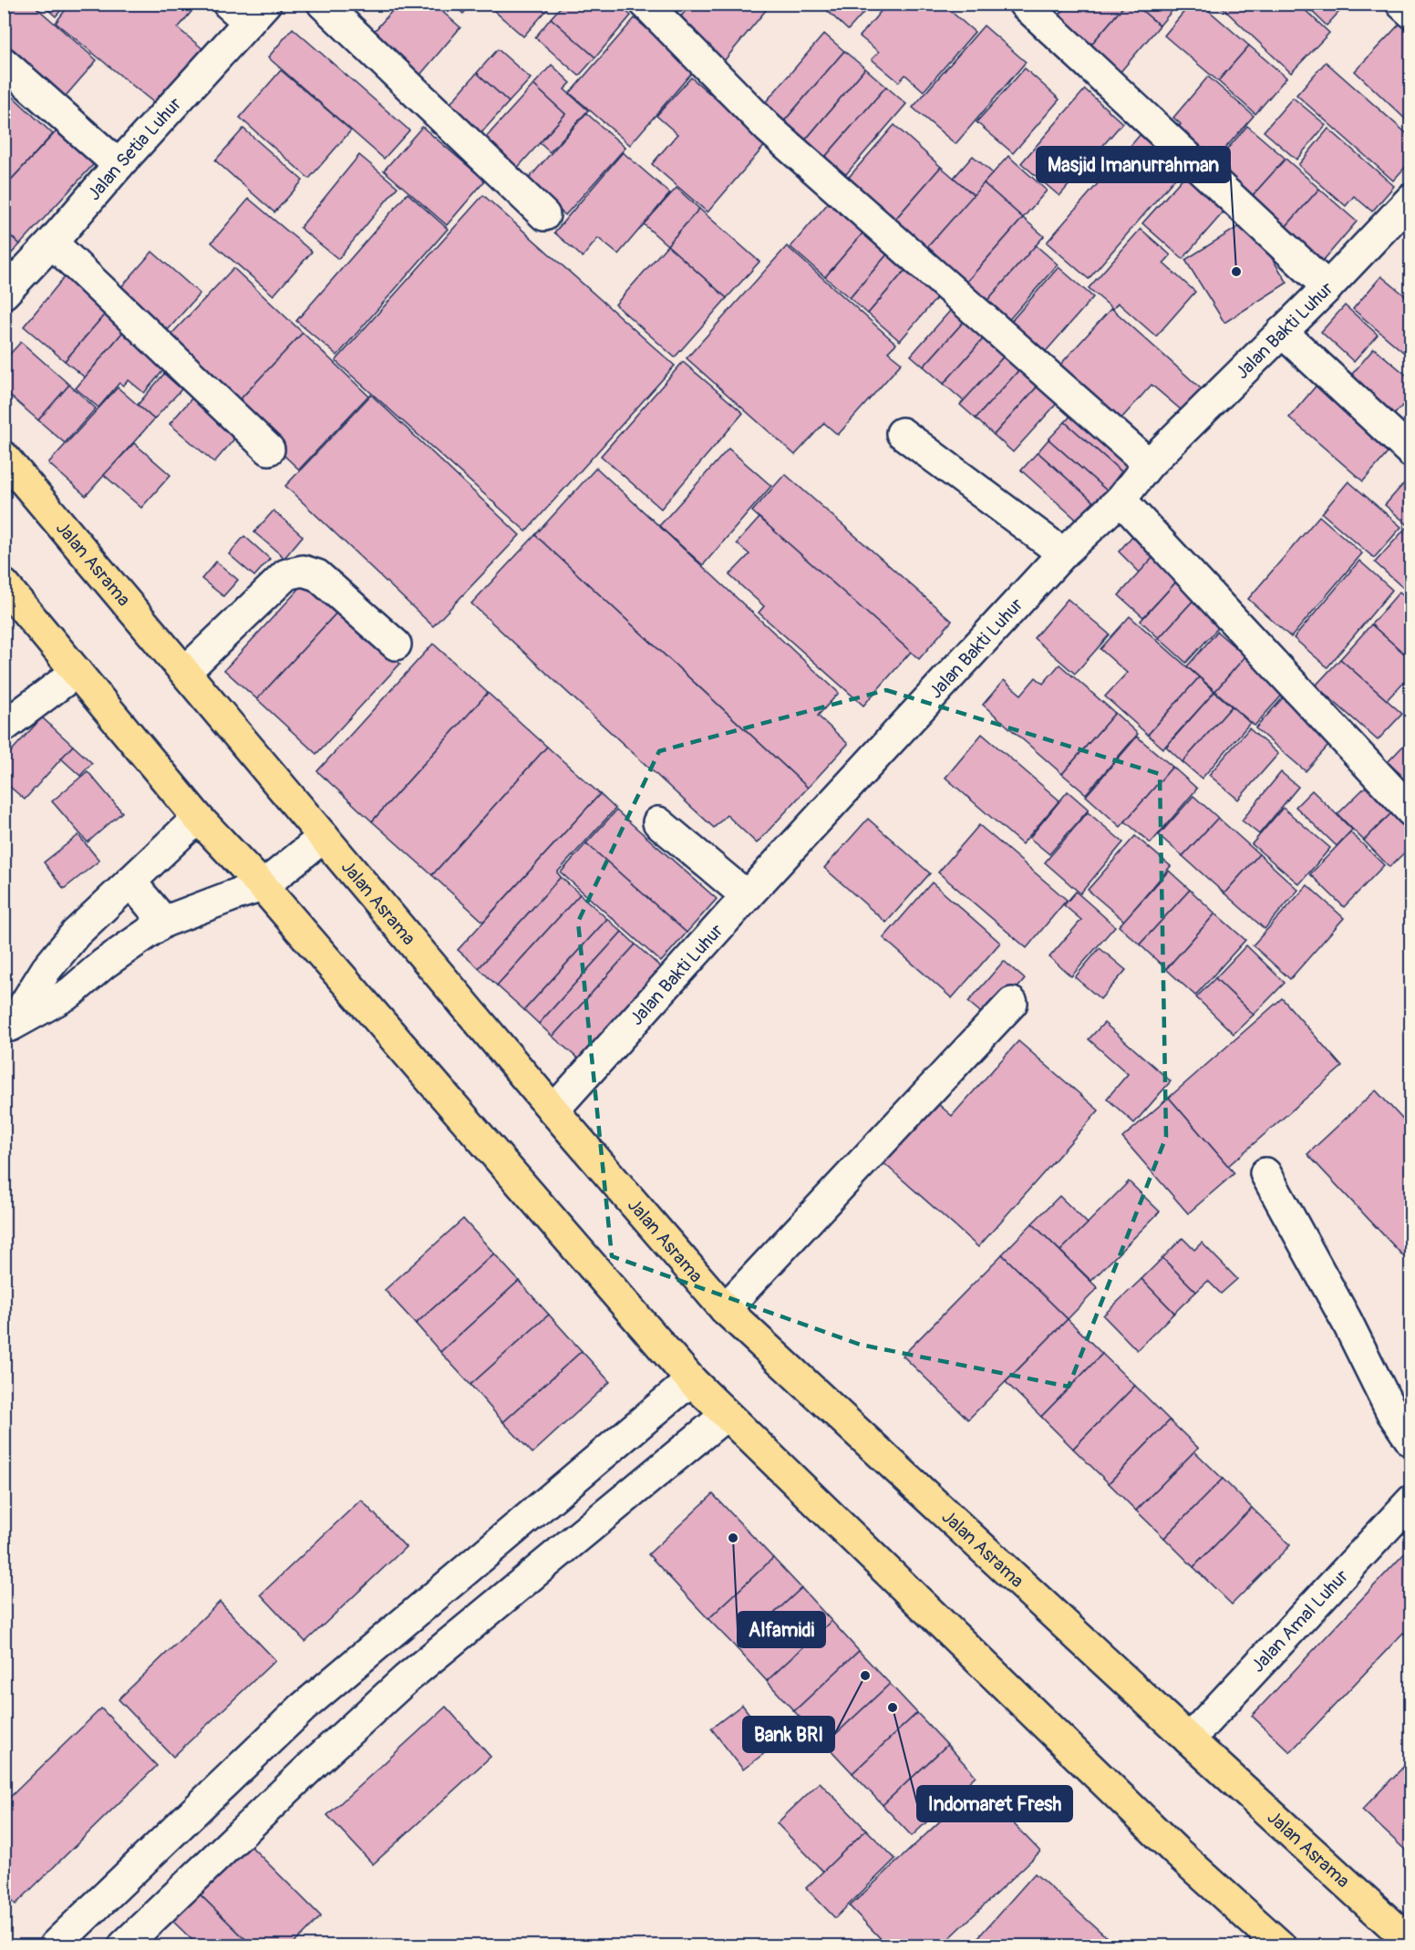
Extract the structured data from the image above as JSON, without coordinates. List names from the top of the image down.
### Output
{
  "streets": {
    "highway": ["Jalan Asrama"],
    "street": ["Jalan Setia Luhur", "Jalan Bakti Luhur", "Jalan Amal Luhur"]
  },
  "crossings": [
    ["Jalan Bakti Luhur", "Jalan Asrama"],
    ["Jalan Asrama", "Jalan Amal Luhur"]
  ],
  "places": [
    "Masjid Imanurrahman",
    "Alfamidi",
    "Bank BRI",
    "Indomaret Fresh"
  ]
}
